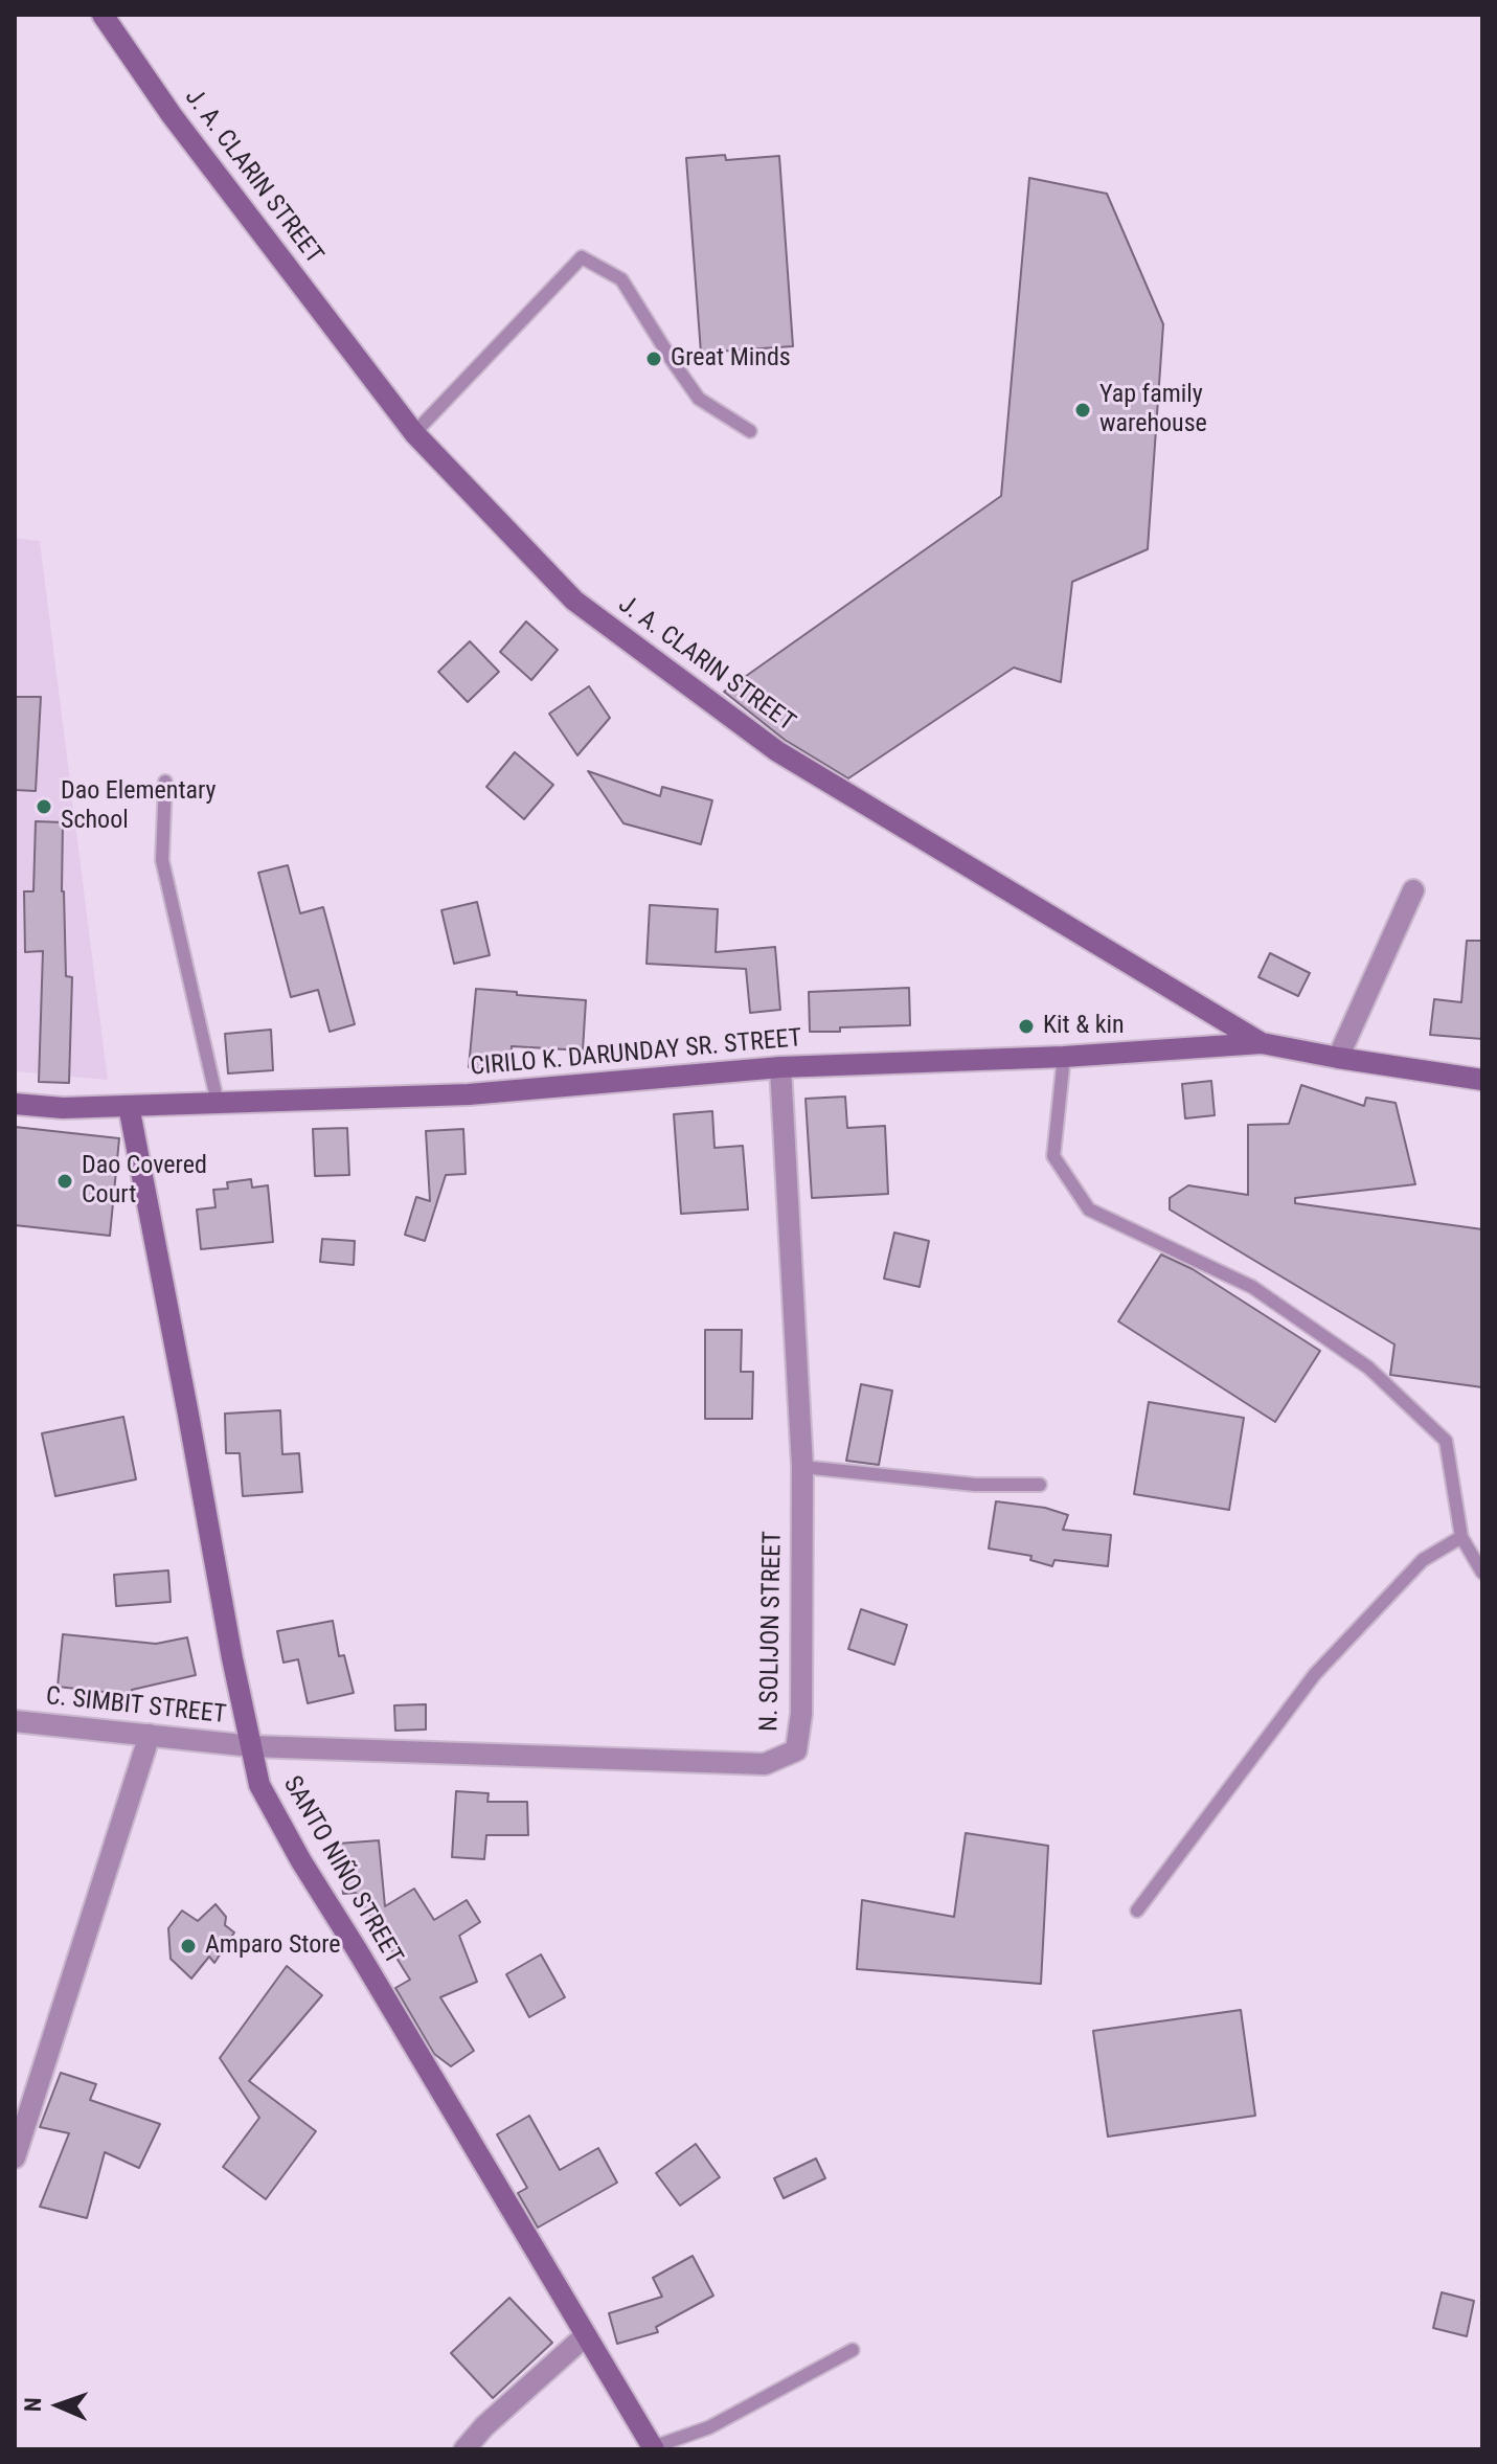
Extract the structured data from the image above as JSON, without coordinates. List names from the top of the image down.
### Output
{
  "streets": {
    "main road": ["J. A. CLARIN STREET", "CIRILO K. DARUNDAY SR. STREET", "SANTO NIÑO STREET"],
    "street": ["N. SOLIJON STREET", "C. SIMBIT STREET"]
  },
  "crossings": [
    ["J. A. CLARIN STREET", "CIRILO K. DARUNDAY SR. STREET"],
    ["CIRILO K. DARUNDAY SR. STREET", "N. SOLIJON STREET"],
    ["CIRILO K. DARUNDAY SR. STREET", "SANTO NIÑO STREET"],
    ["N. SOLIJON STREET", "C. SIMBIT STREET"],
    ["N. SOLIJON STREET", "SANTO NIÑO STREET"],
    ["C. SIMBIT STREET", "SANTO NIÑO STREET"]
  ],
  "places": [
    "Great Minds",
    "Yap family warehouse",
    "Dao Elementary School",
    "Kit & kin",
    "Dao Covered Court",
    "Amparo Store"
  ],
  "north": "left"
}
